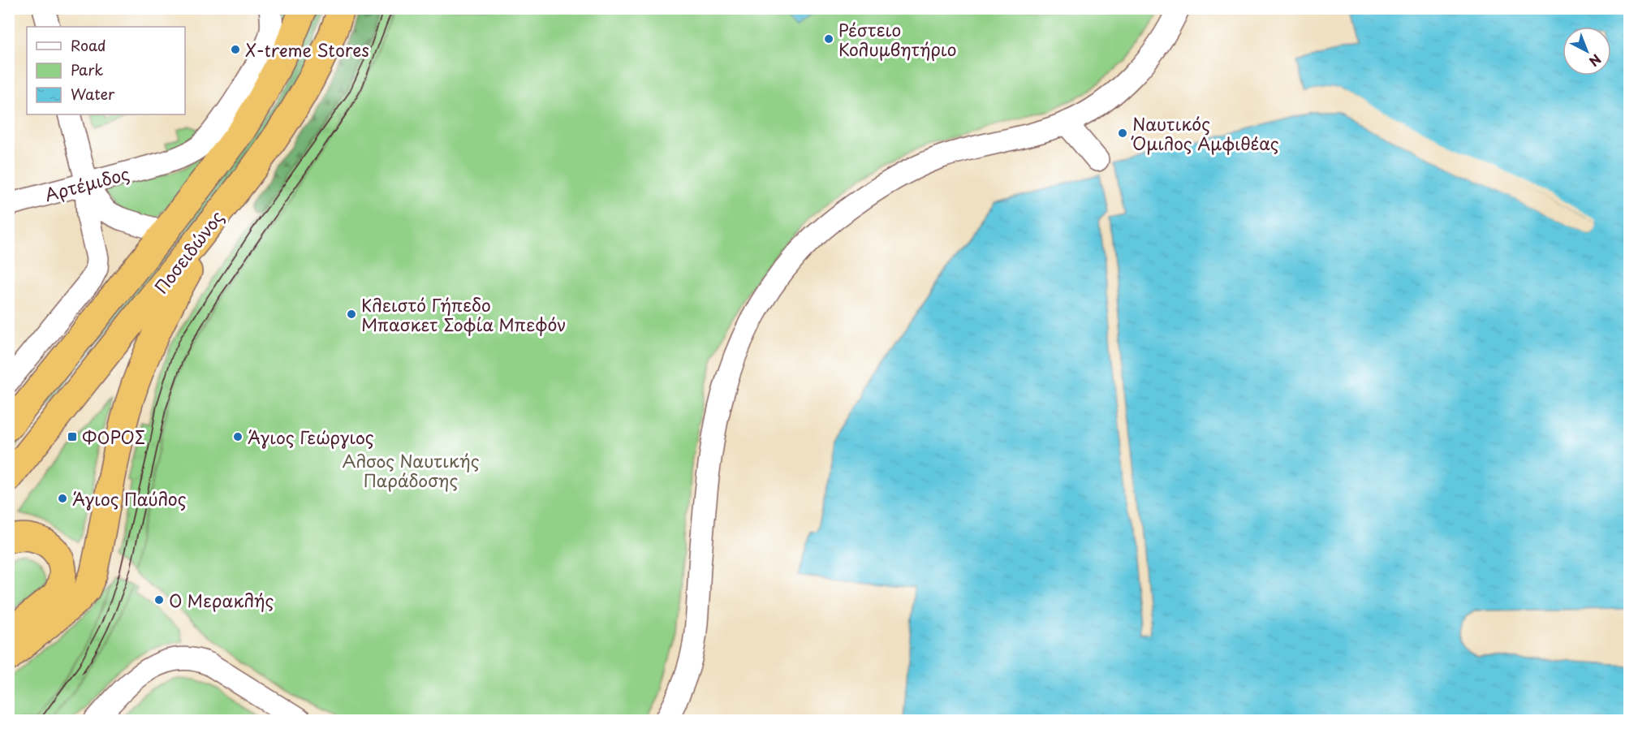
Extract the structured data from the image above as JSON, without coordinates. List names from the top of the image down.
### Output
{
  "streets": {
    "highway": ["Ποσειδώνος"],
    "street": ["Αρτέμιδος"]
  },
  "parks": ["Αλσος Ναυτικής Παράδοσης"],
  "places": {
    "other": [
      "Ρέστειο Κολυμβητήριο",
      "X-treme Stores",
      "Ναυτικός Όμιλος Αμφιθέας",
      "Κλειστό Γήπεδο Μπασκετ Σοφία Μπεφόν",
      "Άγιος Γεώργιος",
      "Άγιος Παύλος",
      "Ο Μερακλής"
    ],
    "transit": ["ΦΟΡΟΣ"]
  },
  "legend": ["Road", "Park", "Water"],
  "north": "bottom right"
}
